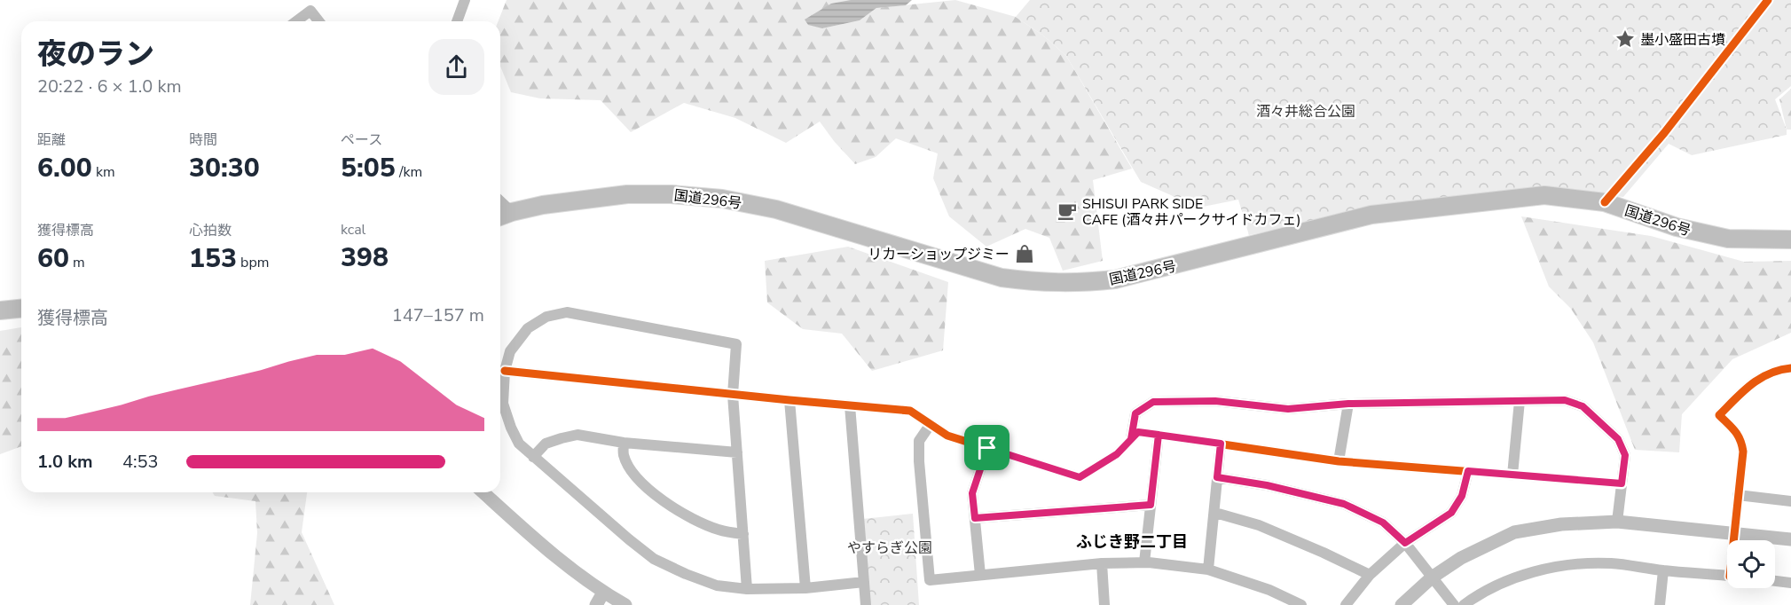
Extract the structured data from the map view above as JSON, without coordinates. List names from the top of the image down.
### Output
{
  "streets": {
    "highway": ["国道296号"]
  },
  "districts": ["ふじき野二丁目"],
  "parks": ["酒々井総合公園", "やすらぎ公園"],
  "places": {
    "place": ["墨小盛田古墳"],
    "cafe": ["SHISUI PARK SIDE CAFE (酒々井パークサイドカフェ)"],
    "shop": ["リカーショップジミー"]
  },
  "page": {
    "heading": ["夜のラン", "20:22 · 6 × 1.0 km"],
    "stats": [
      ["距離", "6.00 km"],
      ["時間", "30:30"],
      ["ペース", "5:05 /km"],
      ["獲得標高", "60 m"],
      ["心拍数", "153 bpm"],
      ["kcal", "398"]
    ],
    "chart": ["獲得標高", "147–157 m"],
    "list": [
      {
        "name": "1.0 km",
        "note": "4:53"
      }
    ]
  }
}
